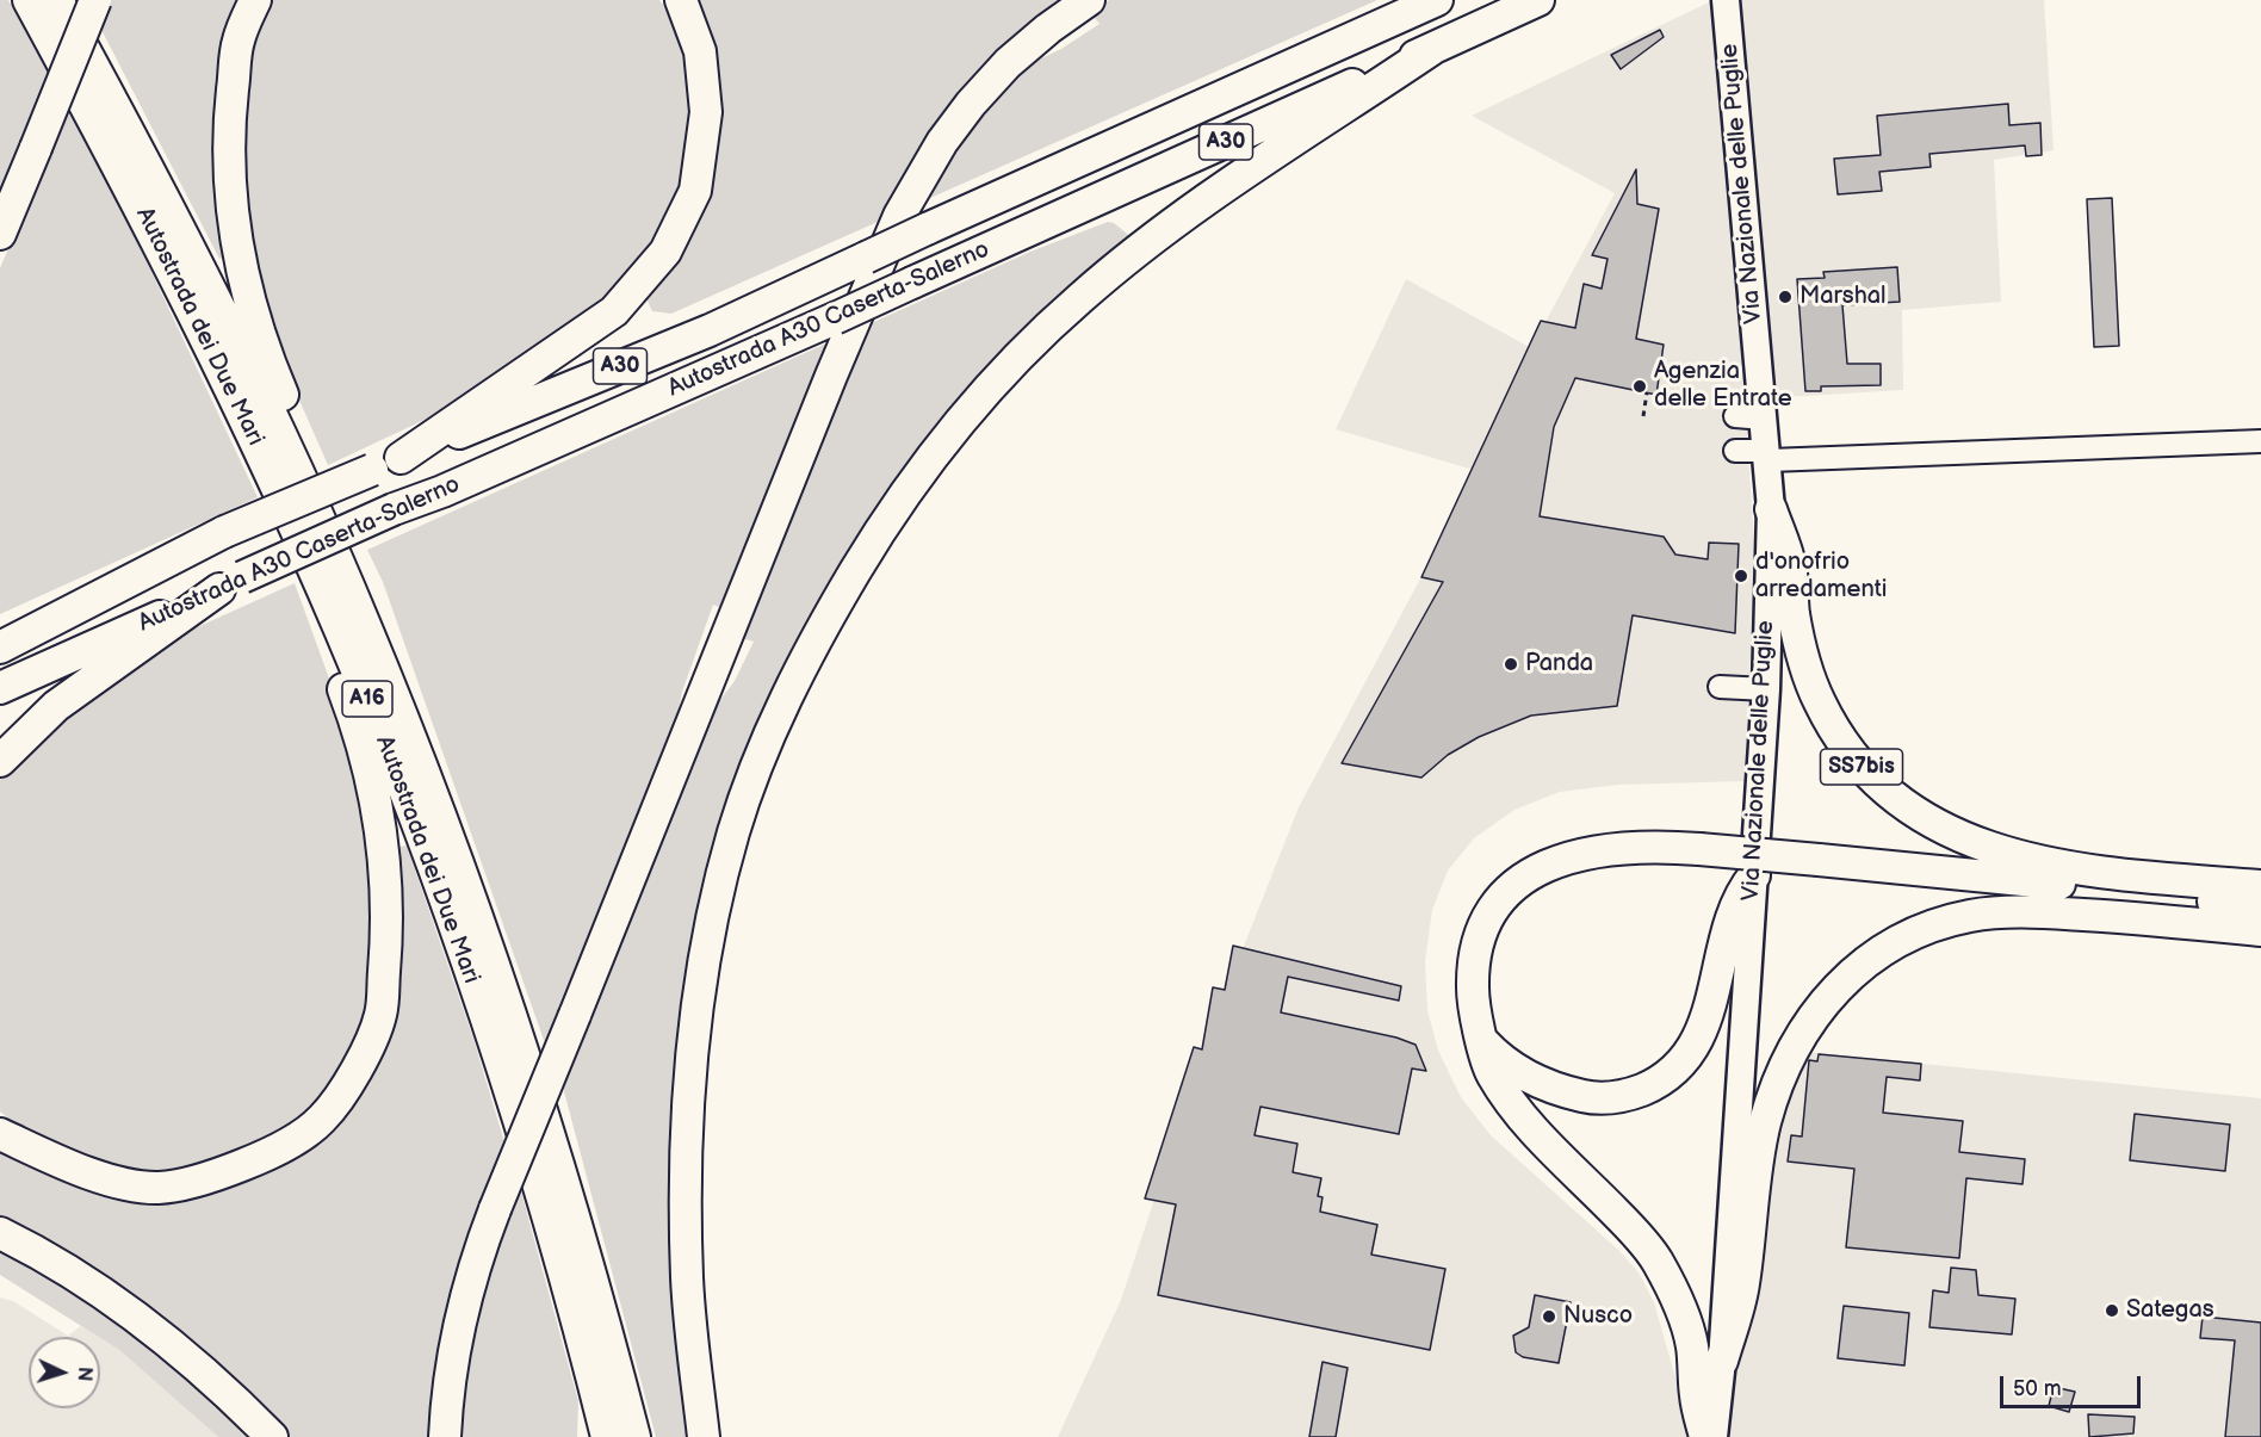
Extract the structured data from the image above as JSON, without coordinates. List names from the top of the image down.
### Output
{
  "streets": {
    "highway": [
      "A30",
      "Autostrada A30 Caserta-Salerno",
      "Autostrada dei Due Mari",
      "A16",
      "SS7bis"
    ],
    "main road": ["Via Nazionale delle Puglie"]
  },
  "crossings": [
    ["Via Nazionale delle Puglie", "SS7bis"]
  ],
  "places": [
    "Marshal",
    "Agenzia delle Entrate",
    "d'onofrio arredamenti",
    "Panda",
    "Sategas",
    "Nusco"
  ],
  "scale_bar": "50 m",
  "north": "right"
}
